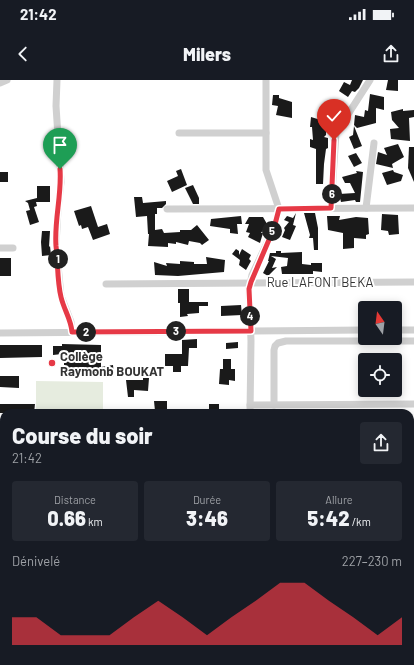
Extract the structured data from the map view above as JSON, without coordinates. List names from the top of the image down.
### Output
{
  "streets": {
    "street": ["Rue LAFONT BEKA"]
  },
  "places": ["Collège Raymonb BOUKAT"],
  "north": "top",
  "page": {
    "status": "21:42",
    "header": "Milers",
    "pins": [
      "6",
      "5",
      "1",
      "4",
      "3",
      "2"
    ],
    "heading": ["Course du soir", "21:42"],
    "stats": [
      ["Distance", "0.66 km"],
      ["Durée", "3:46"],
      ["Allure", "5:42 /km"]
    ],
    "chart": ["Dénivelé", "227–230 m"]
  }
}
